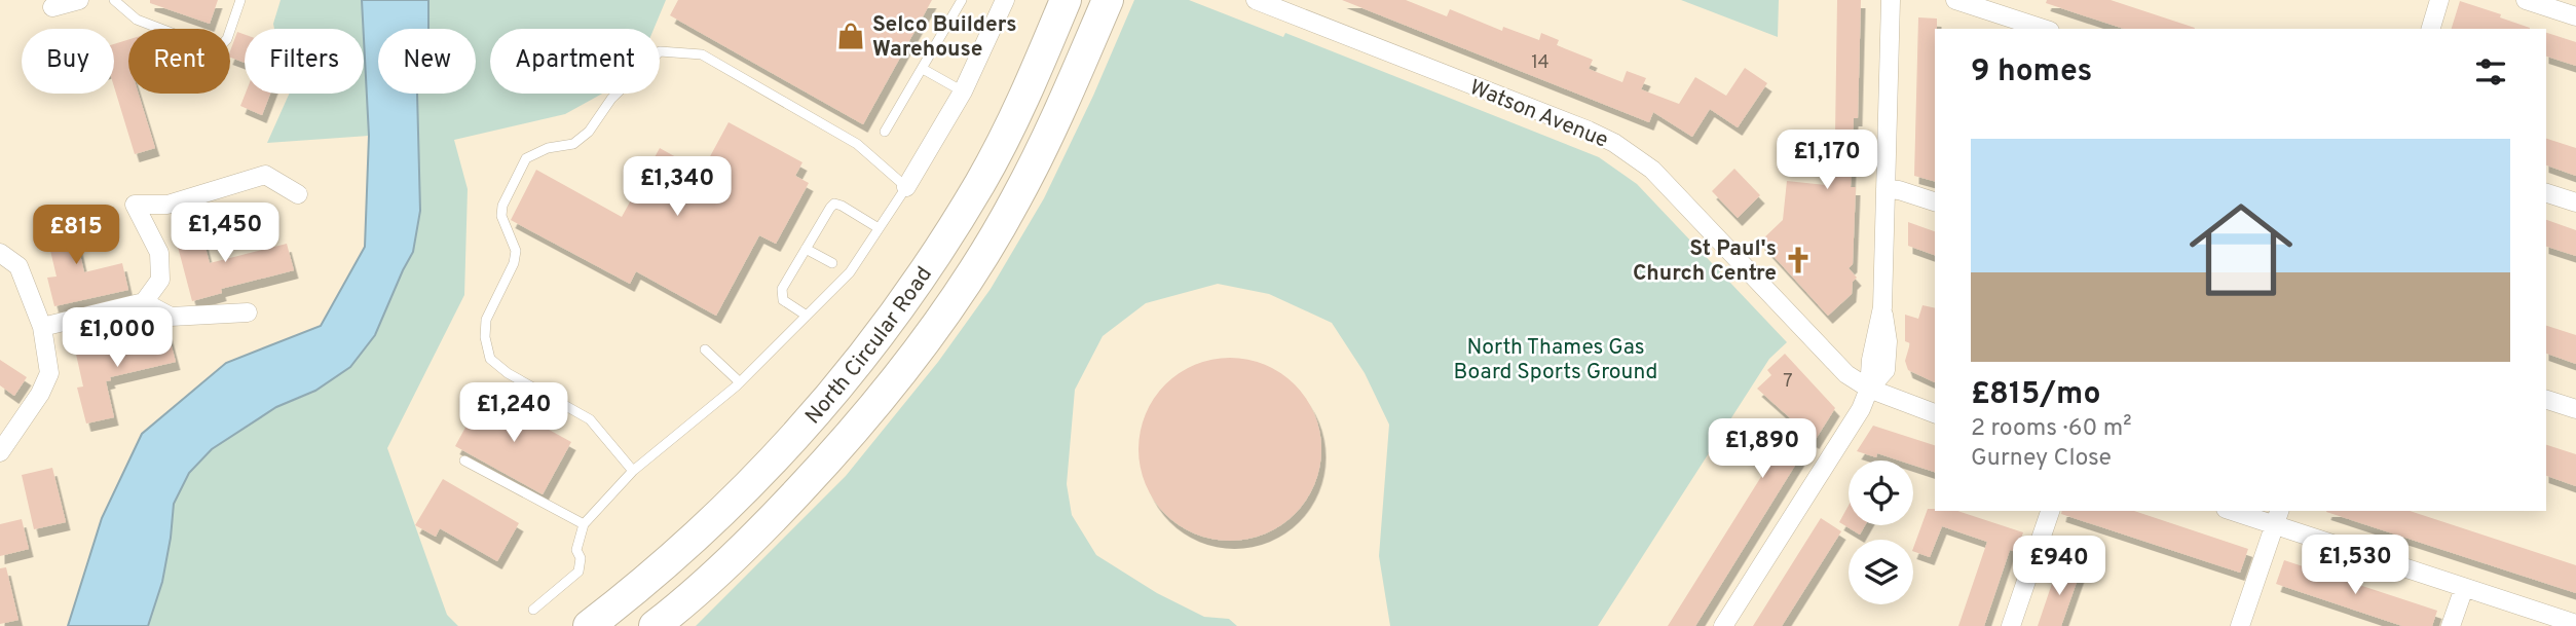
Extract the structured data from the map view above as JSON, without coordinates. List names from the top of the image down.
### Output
{
  "streets": {
    "highway": ["North Circular Road"],
    "street": ["Watson Avenue"]
  },
  "parks": ["North Thames Gas Board Sports Ground"],
  "places": {
    "shop": ["Selco Builders Warehouse"],
    "church": ["St Paul's Church Centre"]
  },
  "house_numbers": ["14", "7"],
  "page": {
    "chip": [
      "Buy",
      "Rent",
      "Filters",
      "New",
      "Apartment"
    ],
    "heading": "9 homes",
    "list": [
      {
        "name": "£815/mo",
        "note": "2 rooms · 60 m² · Gurney Close"
      }
    ],
    "price": [
      "£1,170",
      "£1,340",
      "£1,450",
      "£815",
      "£1,000",
      "£1,240",
      "£1,890",
      "£1,530",
      "£940"
    ]
  }
}
